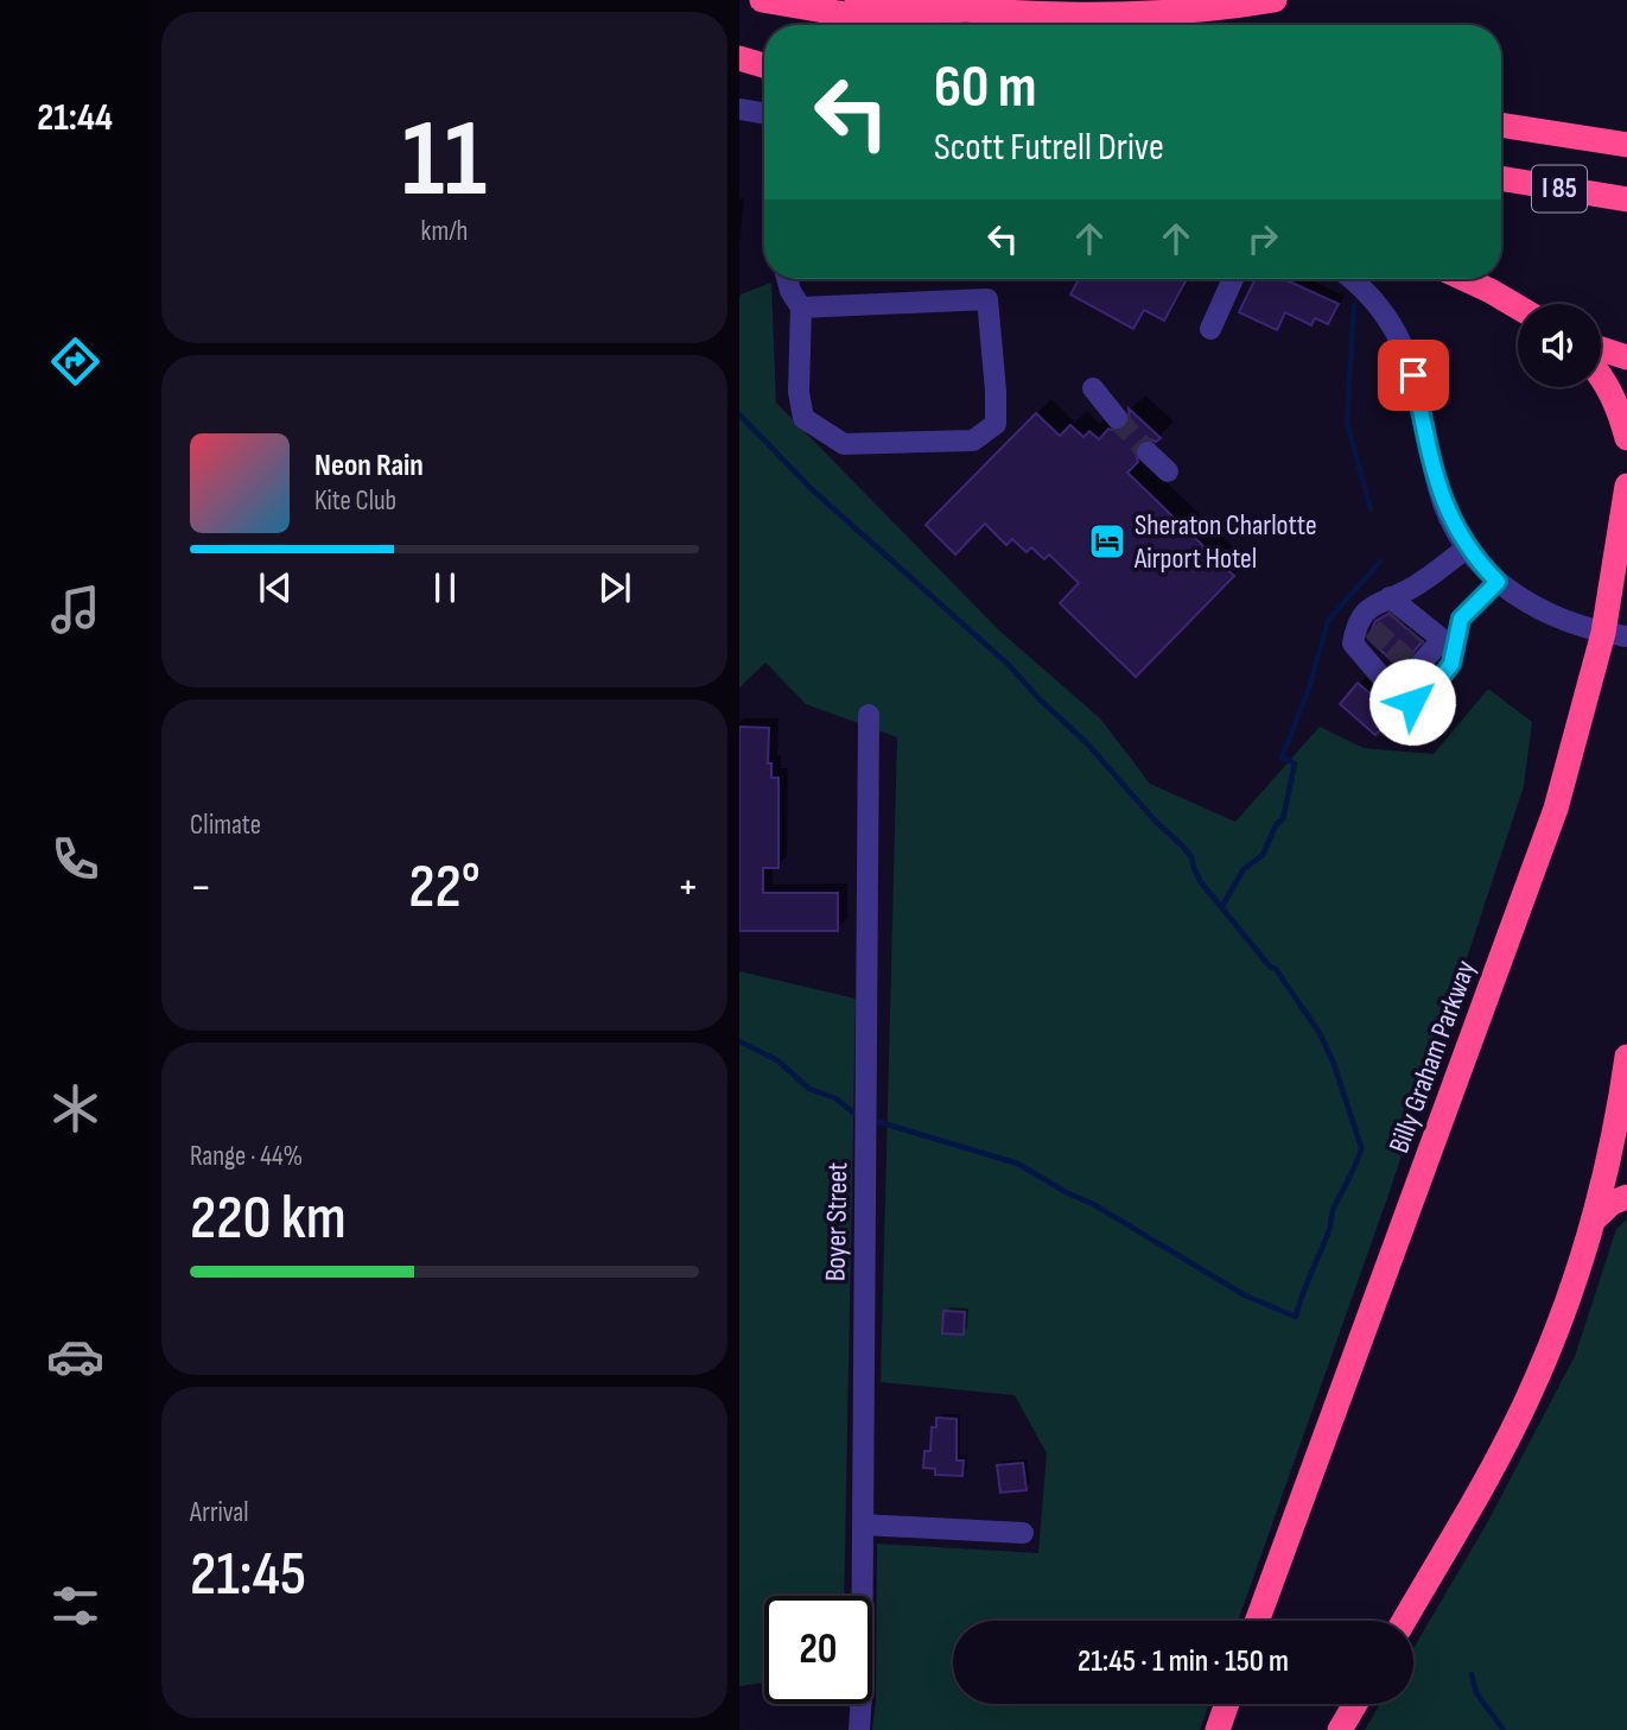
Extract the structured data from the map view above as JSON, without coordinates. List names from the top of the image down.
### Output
{
  "streets": {
    "highway": ["I 85", "Billy Graham Parkway"],
    "street": ["Boyer Street"]
  },
  "places": {
    "hotel": ["Sheraton Charlotte Airport Hotel"]
  },
  "page": {
    "tabs": "21:44",
    "tile": [
      ["11", "km/h"],
      "Climate",
      ["Range · 44%", "220 km"],
      ["Arrival", "21:45"]
    ],
    "turn": ["60 m", "Scott Futrell Drive"],
    "song": ["Neon Rain", "Kite Club"],
    "heat": ["−", "22°", "+"],
    "limit": "20",
    "trip": "21:45 · 1 min · 150 m"
  }
}
